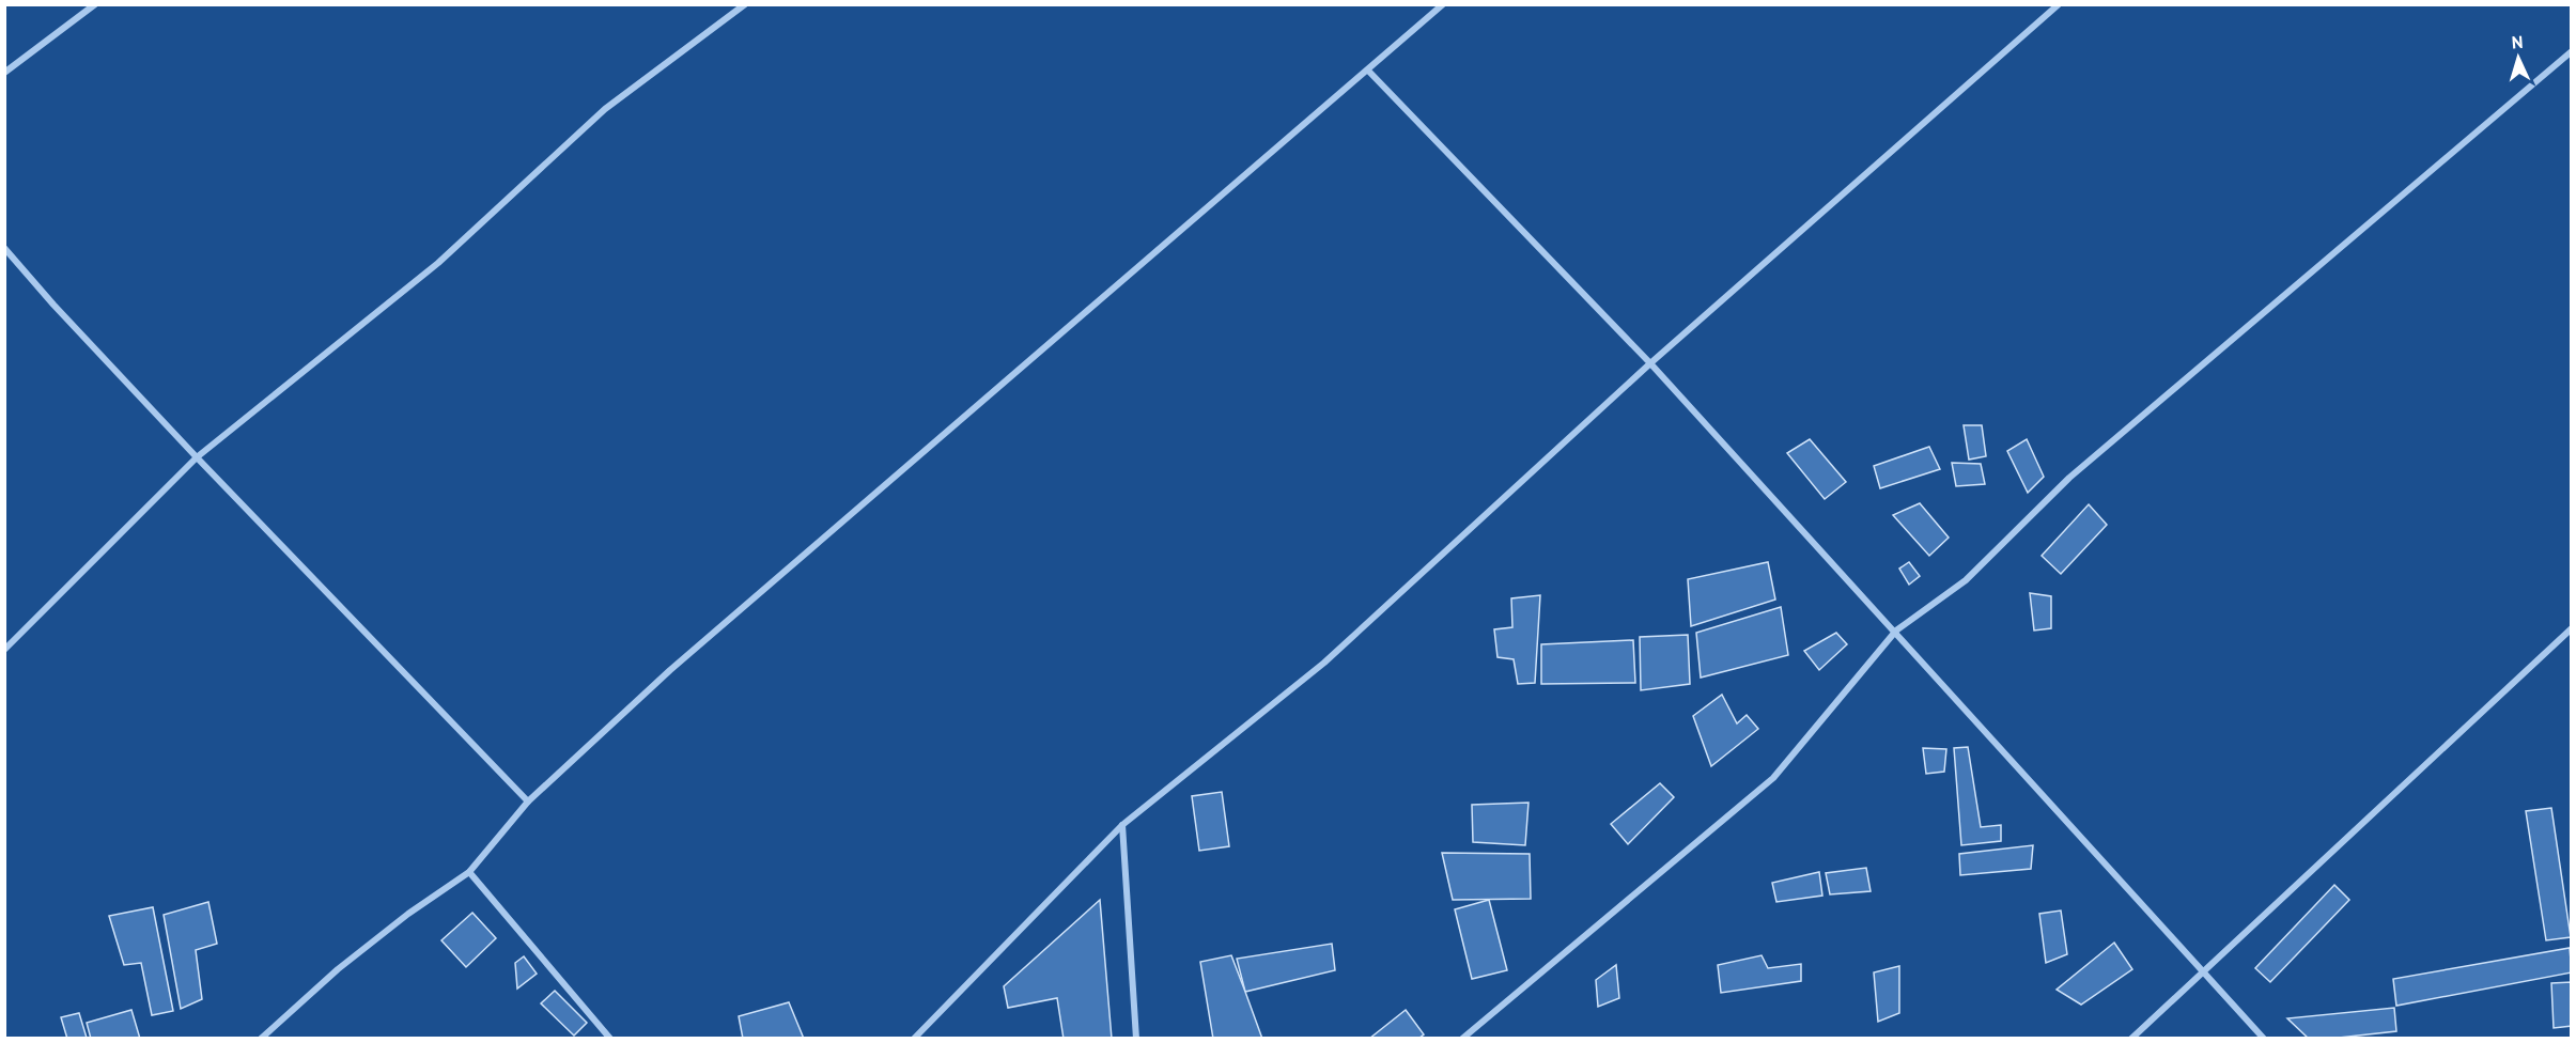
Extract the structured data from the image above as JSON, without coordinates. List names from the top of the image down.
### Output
{
  "north": "top"
}
